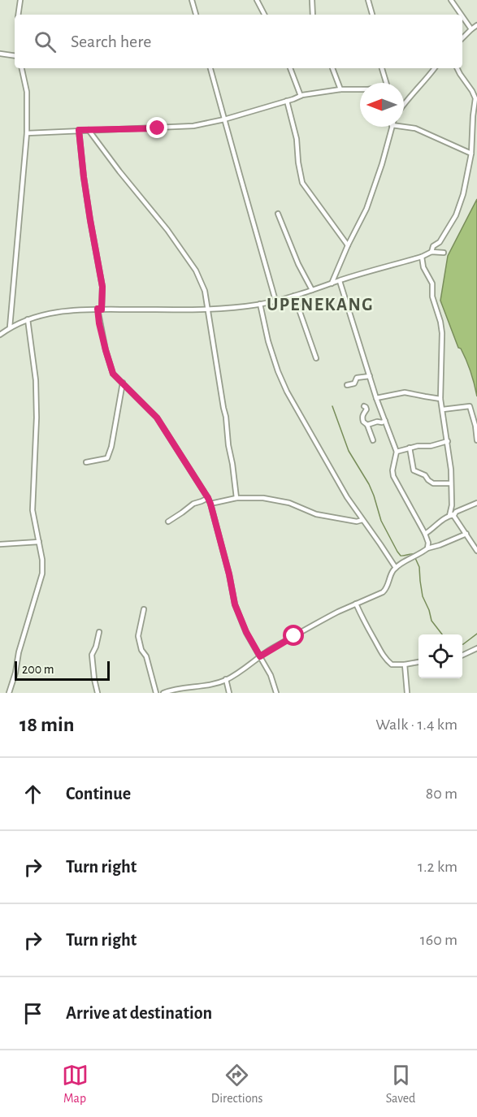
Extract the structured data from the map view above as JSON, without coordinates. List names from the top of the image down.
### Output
{
  "districts": ["UPENEKANG"],
  "scale_bar": "200 m",
  "north": "left",
  "page": {
    "search": "Search here",
    "scale": "200 m",
    "heading": ["18 min", "Walk · 1.4 km"],
    "list": [
      ["Continue", "80 m"],
      ["Turn right", "1.2 km"],
      ["Turn right", "160 m"],
      "Arrive at destination"
    ],
    "nav": ["Map", "Directions", "Saved"]
  }
}
